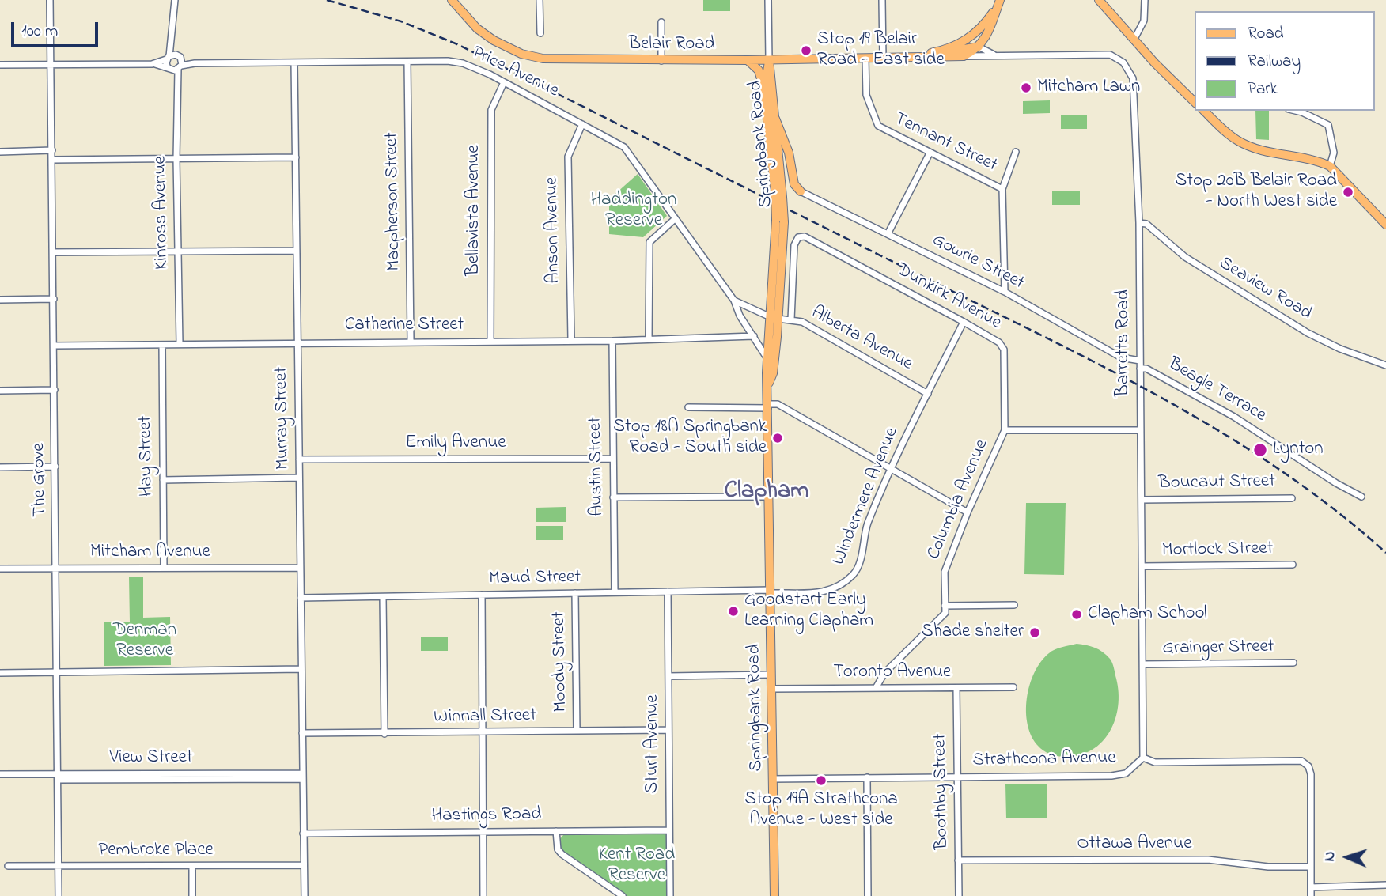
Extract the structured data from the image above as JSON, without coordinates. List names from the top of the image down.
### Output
{
  "streets": {
    "main road": ["Belair Road", "Springbank Road"],
    "street": [
      "Price Avenue",
      "Tennant Street",
      "Macpherson Street",
      "Bellavista Avenue",
      "Kinross Avenue",
      "Anson Avenue",
      "Gowrie Street",
      "Seaview Road",
      "Dunkirk Avenue",
      "Catherine Street",
      "Alberta Avenue",
      "Barretts Road",
      "Beagle Terrace",
      "Murray Street",
      "Emily Avenue",
      "Hay Street",
      "Austin Street",
      "The Grove",
      "Boucaut Street",
      "Windermere Avenue",
      "Columbia Avenue",
      "Mortlock Street",
      "Mitcham Avenue",
      "Maud Street",
      "Grainger Street",
      "Moody Street",
      "Toronto Avenue",
      "Winnall Street",
      "Sturt Avenue",
      "View Street",
      "Strathcona Avenue",
      "Boothby Street",
      "Hastings Road",
      "Ottawa Avenue",
      "Pembroke Place"
    ]
  },
  "crossings": [
    ["Belair Road", "Tennant Street"],
    ["Belair Road", "Springbank Road"],
    ["Belair Road", "Barretts Road"],
    ["Price Avenue", "Springbank Road"],
    ["Price Avenue", "Macpherson Street"],
    ["Price Avenue", "Bellavista Avenue"],
    ["Price Avenue", "Kinross Avenue"],
    ["Price Avenue", "Anson Avenue"],
    ["Price Avenue", "Catherine Street"],
    ["Price Avenue", "Alberta Avenue"],
    ["Price Avenue", "Murray Street"],
    ["Price Avenue", "The Grove"],
    ["Tennant Street", "Gowrie Street"],
    ["Springbank Road", "Alberta Avenue"],
    ["Springbank Road", "Windermere Avenue"],
    ["Springbank Road", "Maud Street"],
    ["Springbank Road", "Toronto Avenue"],
    ["Springbank Road", "Strathcona Avenue"],
    ["Macpherson Street", "Catherine Street"],
    ["Bellavista Avenue", "Catherine Street"],
    ["Kinross Avenue", "Catherine Street"],
    ["Anson Avenue", "Catherine Street"],
    ["Gowrie Street", "Barretts Road"],
    ["Seaview Road", "Barretts Road"],
    ["Dunkirk Avenue", "Alberta Avenue"],
    ["Dunkirk Avenue", "Windermere Avenue"],
    ["Dunkirk Avenue", "Columbia Avenue"],
    ["Catherine Street", "Murray Street"],
    ["Catherine Street", "Hay Street"],
    ["Catherine Street", "Austin Street"],
    ["Catherine Street", "The Grove"],
    ["Alberta Avenue", "Windermere Avenue"],
    ["Barretts Road", "Beagle Terrace"],
    ["Barretts Road", "Boucaut Street"],
    ["Barretts Road", "Mortlock Street"],
    ["Barretts Road", "Grainger Street"],
    ["Barretts Road", "Strathcona Avenue"],
    ["Murray Street", "Emily Avenue"],
    ["Murray Street", "Mitcham Avenue"],
    ["Murray Street", "Maud Street"],
    ["Murray Street", "Winnall Street"],
    ["Murray Street", "View Street"],
    ["Murray Street", "Hastings Road"],
    ["Murray Street", "Pembroke Place"],
    ["Emily Avenue", "Austin Street"],
    ["Hay Street", "Mitcham Avenue"],
    ["Austin Street", "Maud Street"],
    ["The Grove", "Mitcham Avenue"],
    ["The Grove", "View Street"],
    ["The Grove", "Pembroke Place"],
    ["Windermere Avenue", "Maud Street"],
    ["Maud Street", "Moody Street"],
    ["Maud Street", "Sturt Avenue"],
    ["Moody Street", "Winnall Street"],
    ["Toronto Avenue", "Boothby Street"],
    ["Winnall Street", "Sturt Avenue"],
    ["Sturt Avenue", "Hastings Road"],
    ["Strathcona Avenue", "Boothby Street"],
    ["Boothby Street", "Ottawa Avenue"]
  ],
  "districts": ["Clapham"],
  "parks": ["Haddington Reserve", "Denman Reserve", "Kent Road Reserve"],
  "places": [
    "Stop 19 Belair Road - East side",
    "Mitcham Lawn",
    "Stop 20B Belair Road - North West side",
    "Stop 18A Springbank Road - South side",
    "Lynton",
    "Goodstart Early Learning Clapham",
    "Clapham School",
    "Shade shelter",
    "Stop 19A Strathcona Avenue - West side"
  ],
  "legend": ["Road", "Railway", "Park"],
  "scale_bar": "100 m",
  "north": "left"
}
